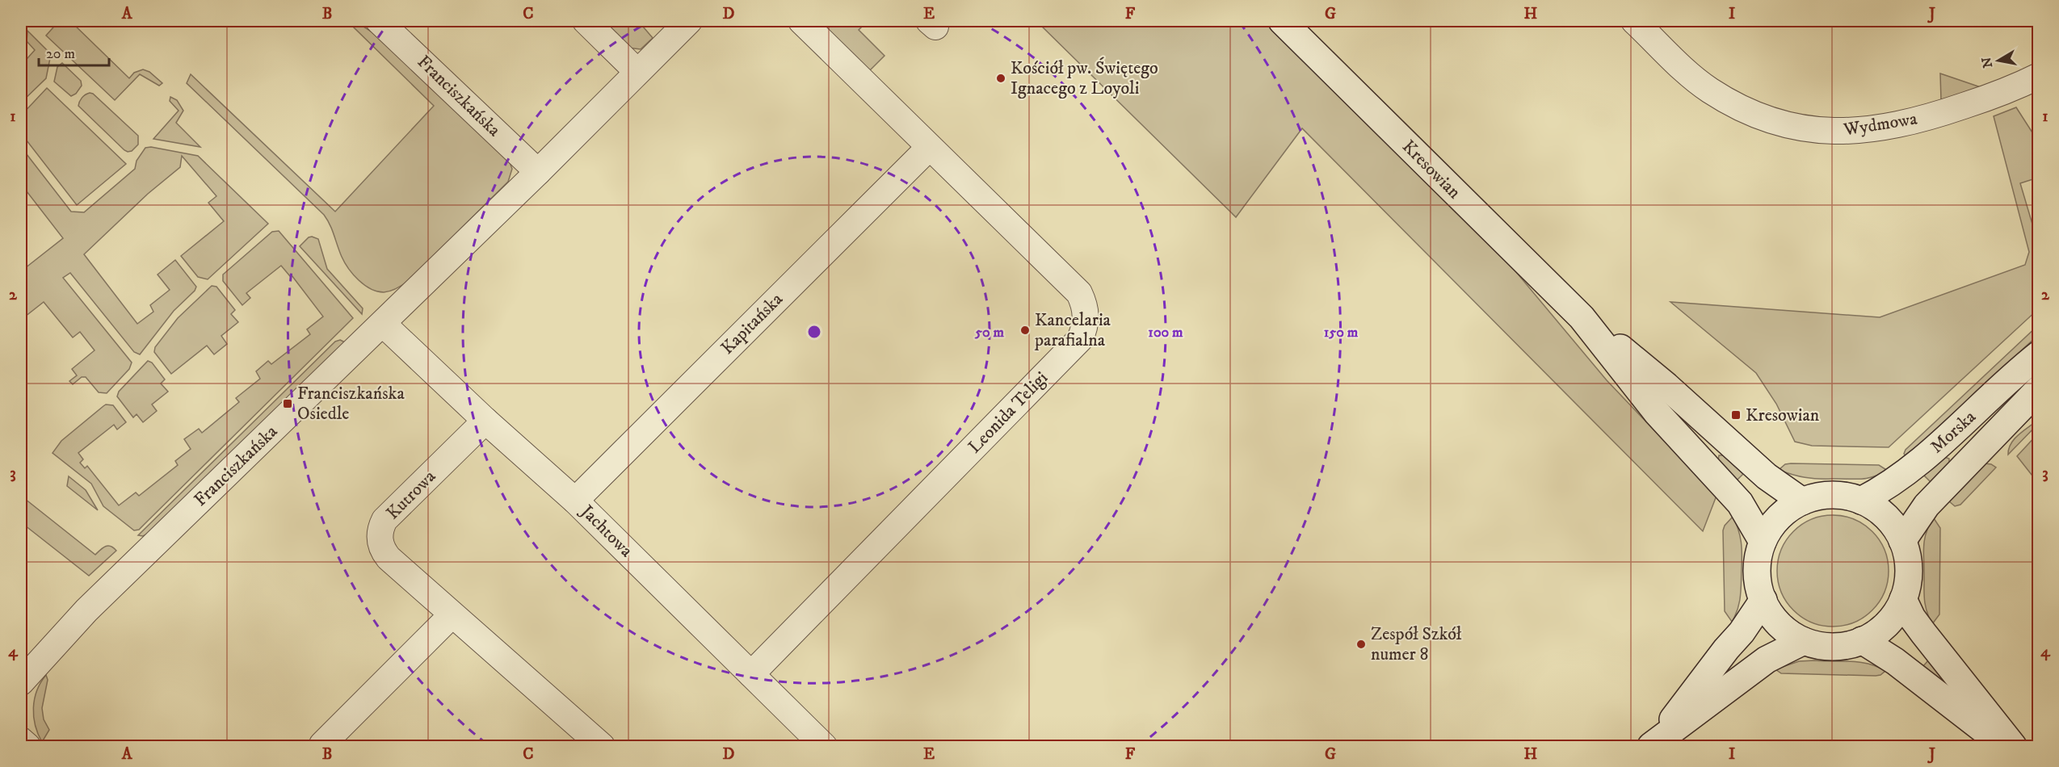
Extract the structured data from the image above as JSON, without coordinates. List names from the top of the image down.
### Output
{
  "streets": {
    "main road": ["Kresowian", "Morska"],
    "street": [
      "Franciszkańska",
      "Wydmowa",
      "Kapitańska",
      "Leonida Teligi",
      "Kutrowa",
      "Jachtowa"
    ]
  },
  "crossings": [
    ["Franciszkańska", "Jachtowa"],
    ["Kresowian", "Morska"],
    ["Kapitańska", "Leonida Teligi"],
    ["Kapitańska", "Jachtowa"],
    ["Leonida Teligi", "Jachtowa"],
    ["Kutrowa", "Jachtowa"]
  ],
  "places": {
    "other": ["Kościół pw. Świętego Ignacego z Loyoli", "Kancelaria parafialna", "Zespół Szkół numer 8"],
    "transit": ["Franciszkańska Osiedle", "Kresowian"]
  },
  "scale_bar": "20 m",
  "north": "left",
  "grid": {
    "columns": [
      "A",
      "B",
      "C",
      "D",
      "E",
      "F",
      "G",
      "H",
      "I",
      "J"
    ],
    "rows": [
      "1",
      "2",
      "3",
      "4"
    ]
  },
  "rings": ["50 m", "100 m", "150 m"]
}
